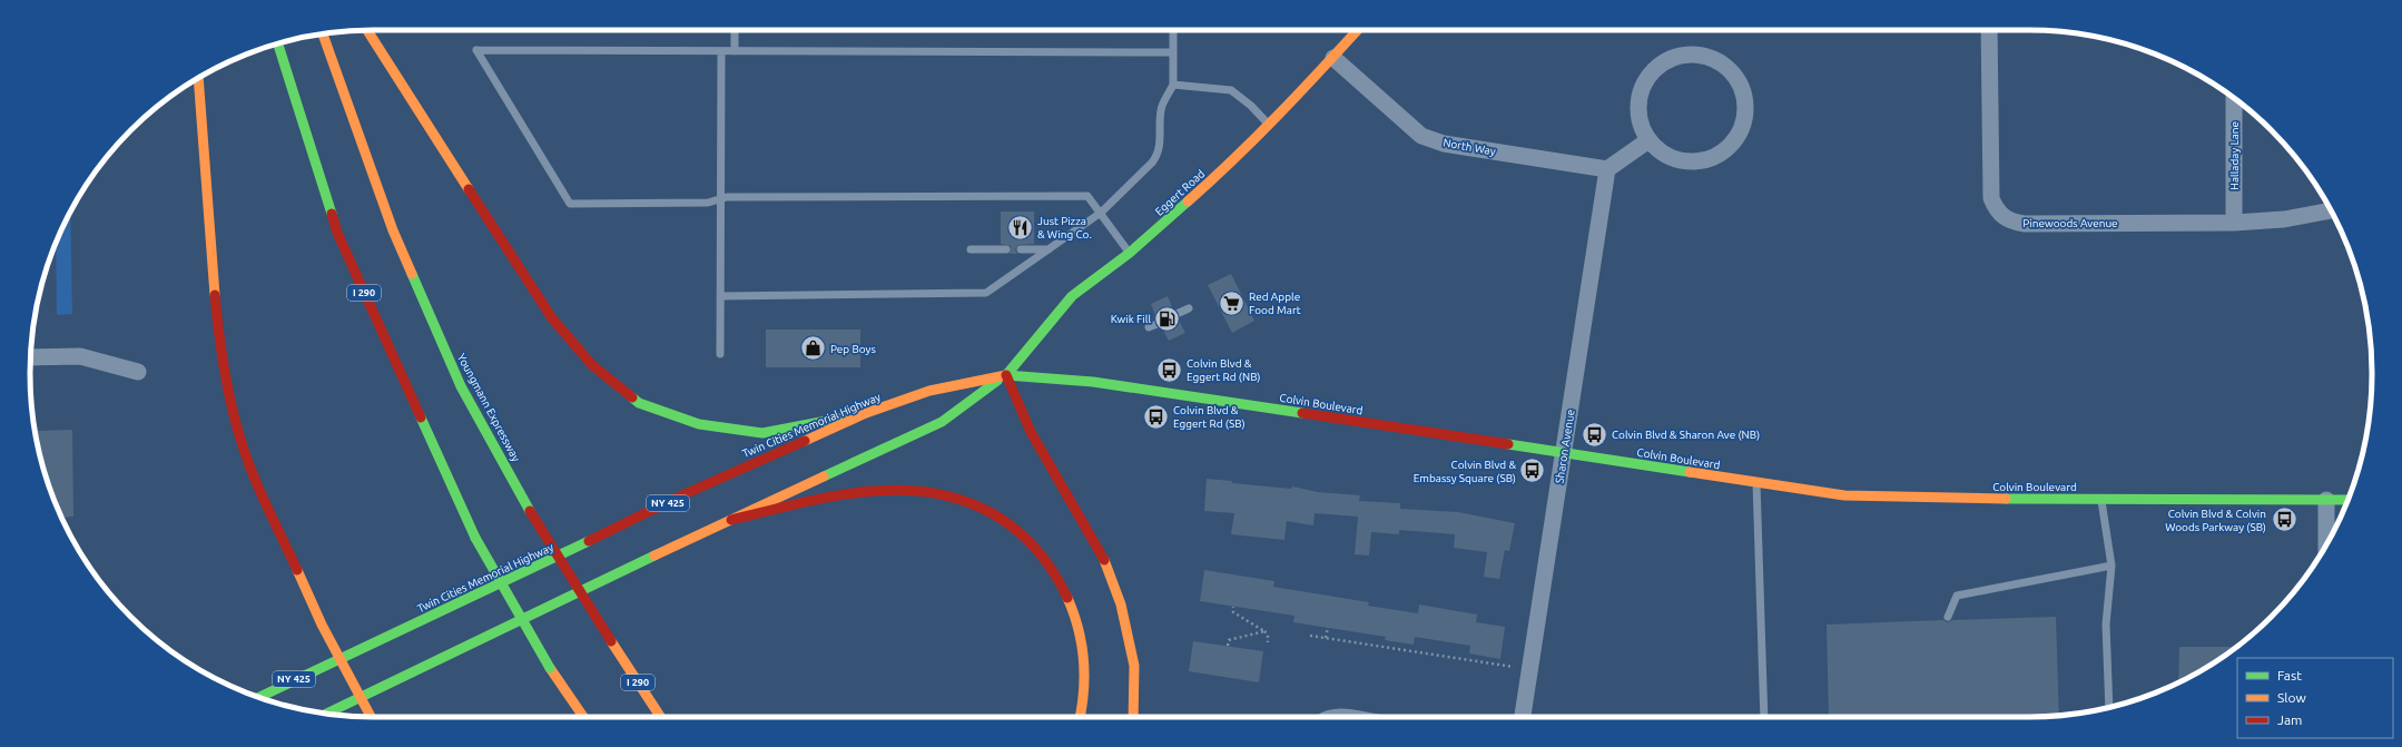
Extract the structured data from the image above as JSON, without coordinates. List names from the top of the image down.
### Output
{
  "streets": {
    "main road": [
      "Eggert Road",
      "I 290",
      "Colvin Boulevard",
      "Youngmann Expressway",
      "Twin Cities Memorial Highway",
      "NY 425"
    ],
    "street": [
      "North Way",
      "Halladay Lane",
      "Pinewoods Avenue",
      "Sharon Avenue"
    ]
  },
  "crossings": [
    ["North Way", "Eggert Road"],
    ["North Way", "Sharon Avenue"],
    ["Halladay Lane", "Pinewoods Avenue"],
    ["Eggert Road", "Colvin Boulevard"],
    ["Eggert Road", "Twin Cities Memorial Highway"],
    ["Colvin Boulevard", "Twin Cities Memorial Highway"],
    ["Colvin Boulevard", "Sharon Avenue"]
  ],
  "places": {
    "restaurant": ["Just Pizza & Wing Co."],
    "supermarket": ["Red Apple Food Mart"],
    "fuel station": ["Kwik Fill"],
    "shop": ["Pep Boys"],
    "bus stop": [
      "Colvin Blvd & Eggert Rd (NB)",
      "Colvin Blvd & Eggert Rd (SB)",
      "Colvin Blvd & Sharon Ave (NB)",
      "Colvin Blvd & Embassy Square (SB)",
      "Colvin Blvd & Colvin Woods Parkway (SB)"
    ]
  },
  "legend": ["Fast", "Slow", "Jam"]
}
